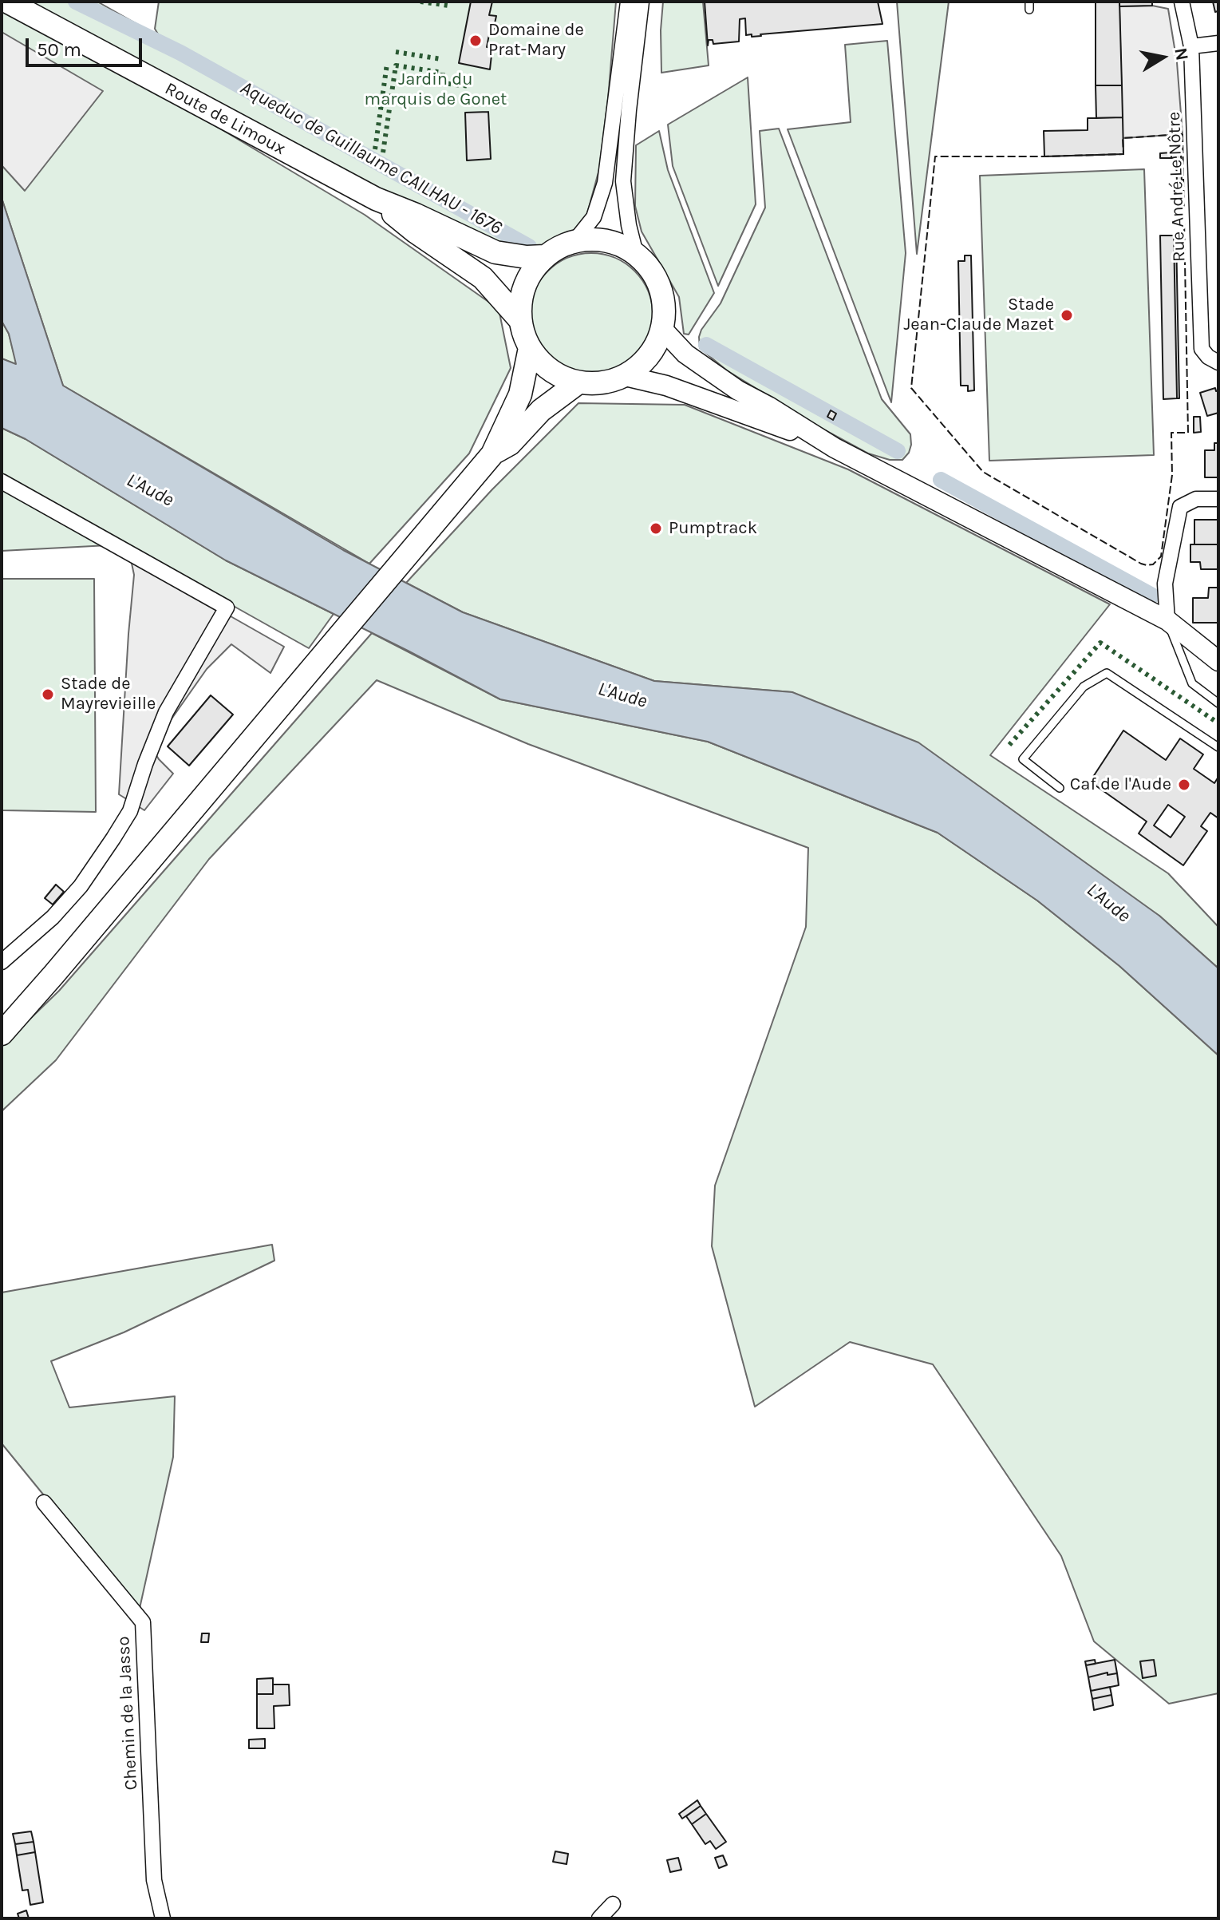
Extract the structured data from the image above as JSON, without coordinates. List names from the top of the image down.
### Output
{
  "streets": {
    "main road": ["Route de Limoux"],
    "street": ["Rue André Le Nôtre", "Chemin de la Jasso"]
  },
  "water": ["Aqueduc de Guillaume CAILHAU - 1676", "L'Aude"],
  "parks": ["Jardin du marquis de Gonet"],
  "places": [
    "Domaine de Prat-Mary",
    "Stade Jean-Claude Mazet",
    "Pumptrack",
    "Stade de Mayrevieille",
    "Caf de l'Aude"
  ],
  "scale_bar": "50 m",
  "north": "right"
}
